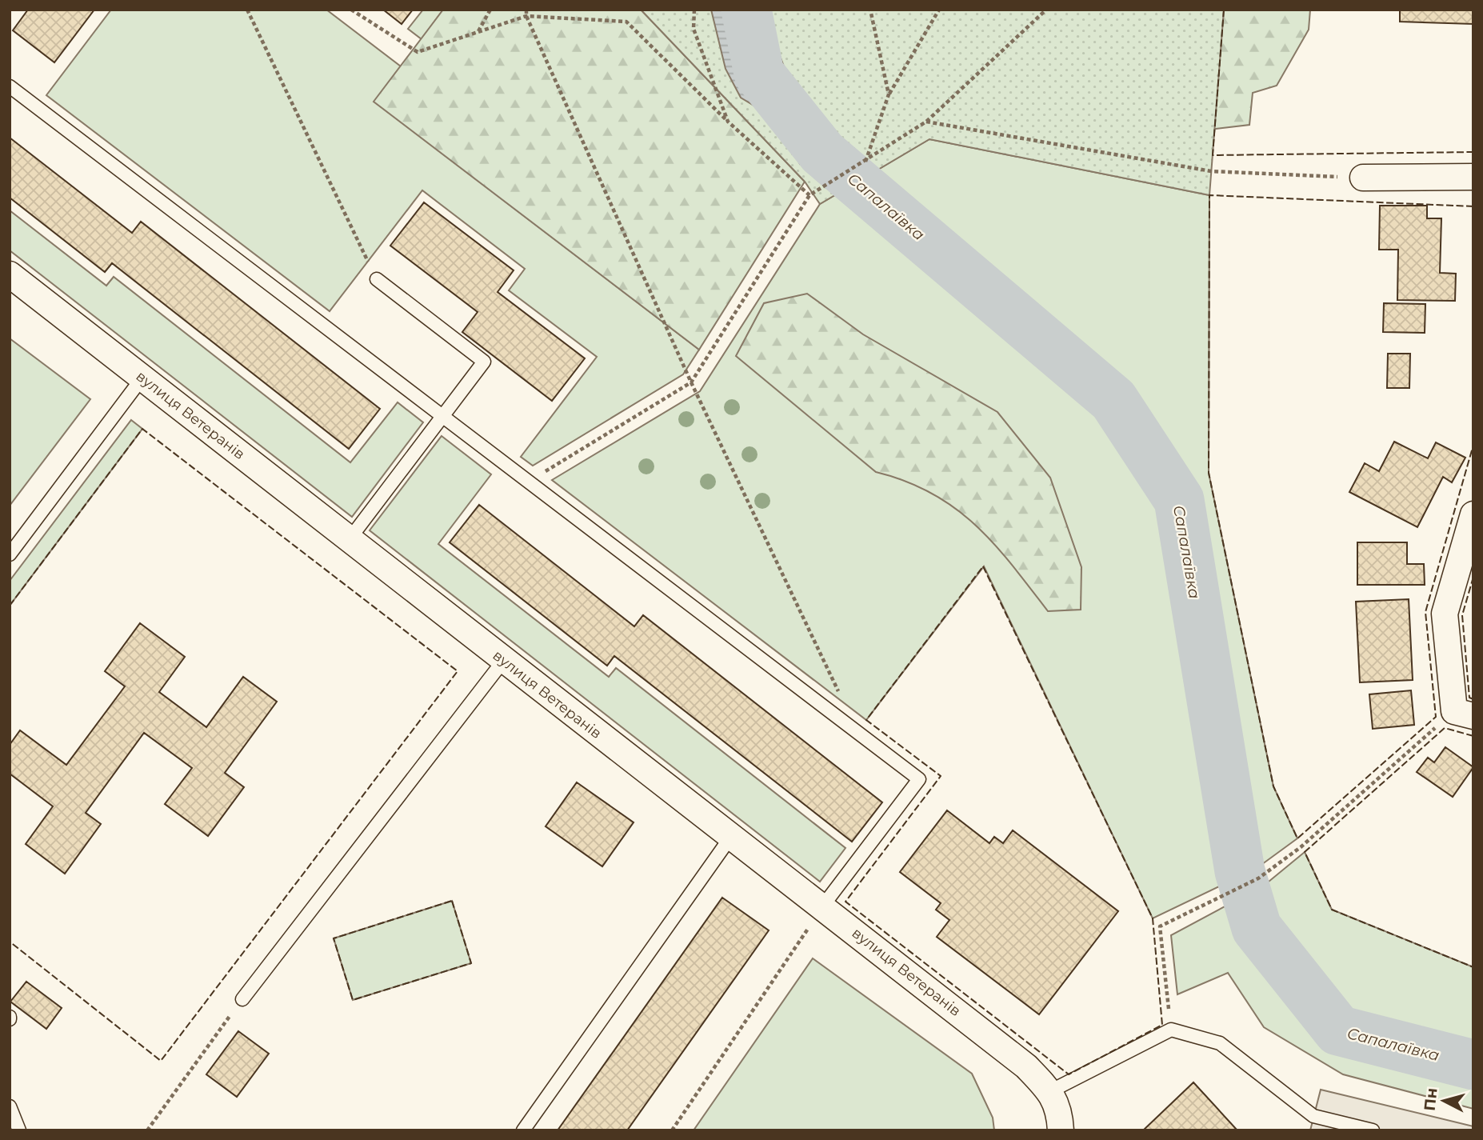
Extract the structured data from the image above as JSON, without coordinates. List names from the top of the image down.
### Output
{
  "streets": {
    "street": ["вулиця Ветеранів"]
  },
  "water": ["Сапалаївка"],
  "north": "left"
}
